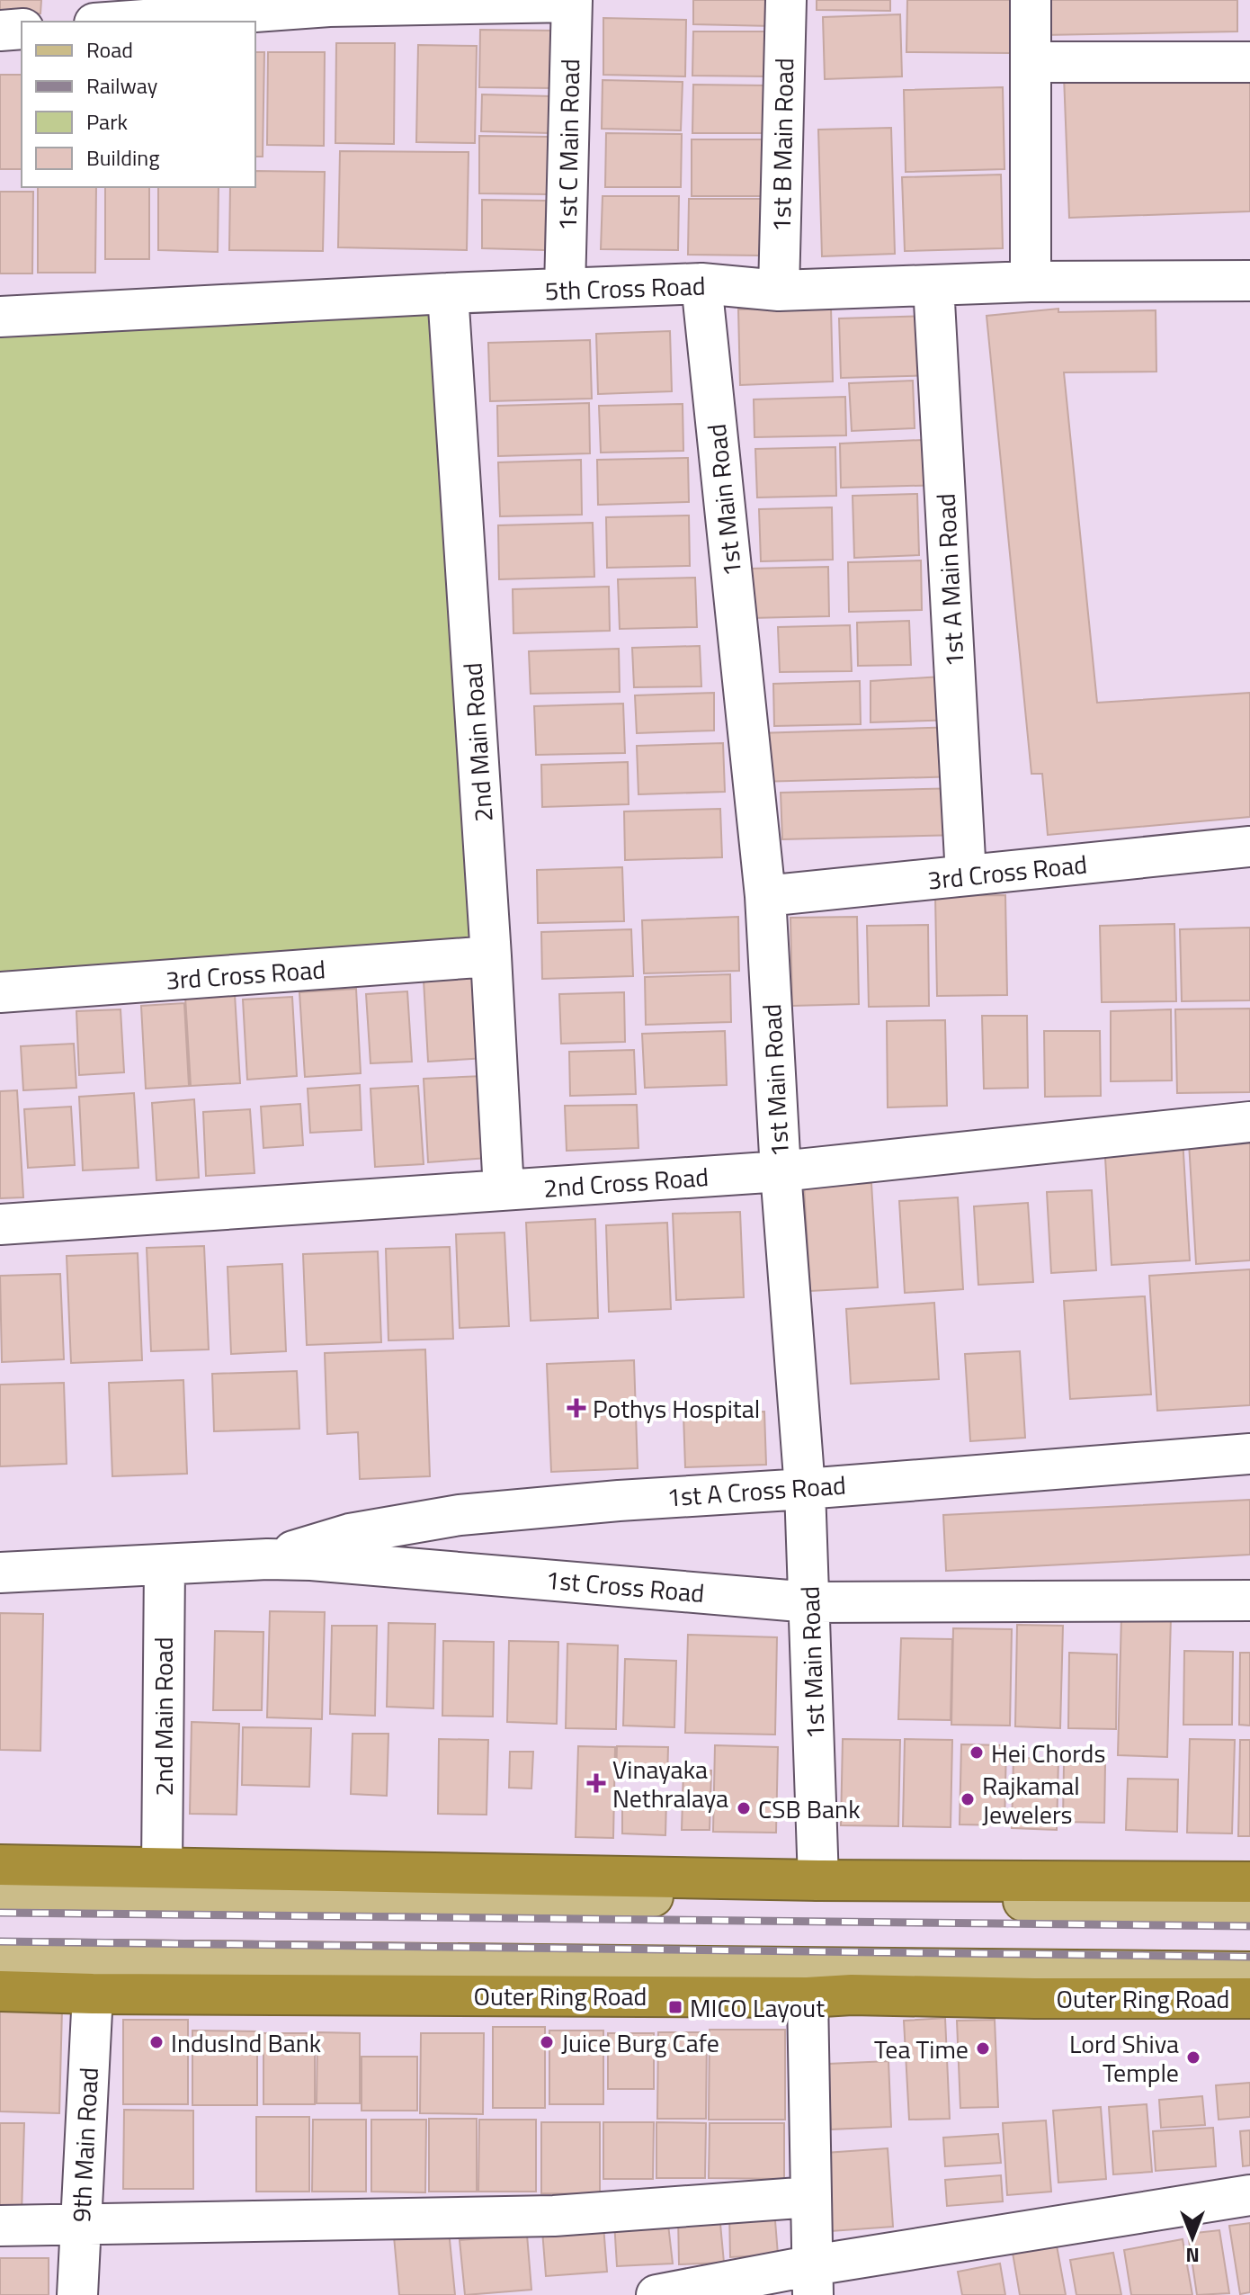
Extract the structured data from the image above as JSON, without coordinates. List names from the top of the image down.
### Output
{
  "streets": {
    "highway": ["Outer Ring Road"],
    "street": [
      "1st C Main Road",
      "1st B Main Road",
      "5th Cross Road",
      "1st Main Road",
      "1st A Main Road",
      "2nd Main Road",
      "3rd Cross Road",
      "2nd Cross Road",
      "1st A Cross Road",
      "1st Cross Road",
      "9th Main Road"
    ]
  },
  "crossings": [
    ["1st C Main Road", "5th Cross Road"],
    ["1st B Main Road", "5th Cross Road"],
    ["5th Cross Road", "1st Main Road"],
    ["5th Cross Road", "1st A Main Road"],
    ["5th Cross Road", "2nd Main Road"],
    ["1st Main Road", "3rd Cross Road"],
    ["1st Main Road", "2nd Cross Road"],
    ["1st Main Road", "1st A Cross Road"],
    ["1st Main Road", "1st Cross Road"],
    ["1st A Main Road", "3rd Cross Road"],
    ["2nd Main Road", "3rd Cross Road"],
    ["2nd Main Road", "2nd Cross Road"],
    ["2nd Main Road", "1st Cross Road"],
    ["1st A Cross Road", "1st Cross Road"],
    ["Outer Ring Road", "9th Main Road"]
  ],
  "places": {
    "health": ["Pothys Hospital", "Vinayaka Nethralaya"],
    "other": [
      "Hei Chords",
      "Rajkamal Jewelers",
      "CSB Bank",
      "IndusInd Bank",
      "Juice Burg Cafe",
      "Tea Time",
      "Lord Shiva Temple"
    ],
    "transit": ["MICO Layout"]
  },
  "legend": [
    "Road",
    "Railway",
    "Park",
    "Building"
  ],
  "north": "bottom"
}
